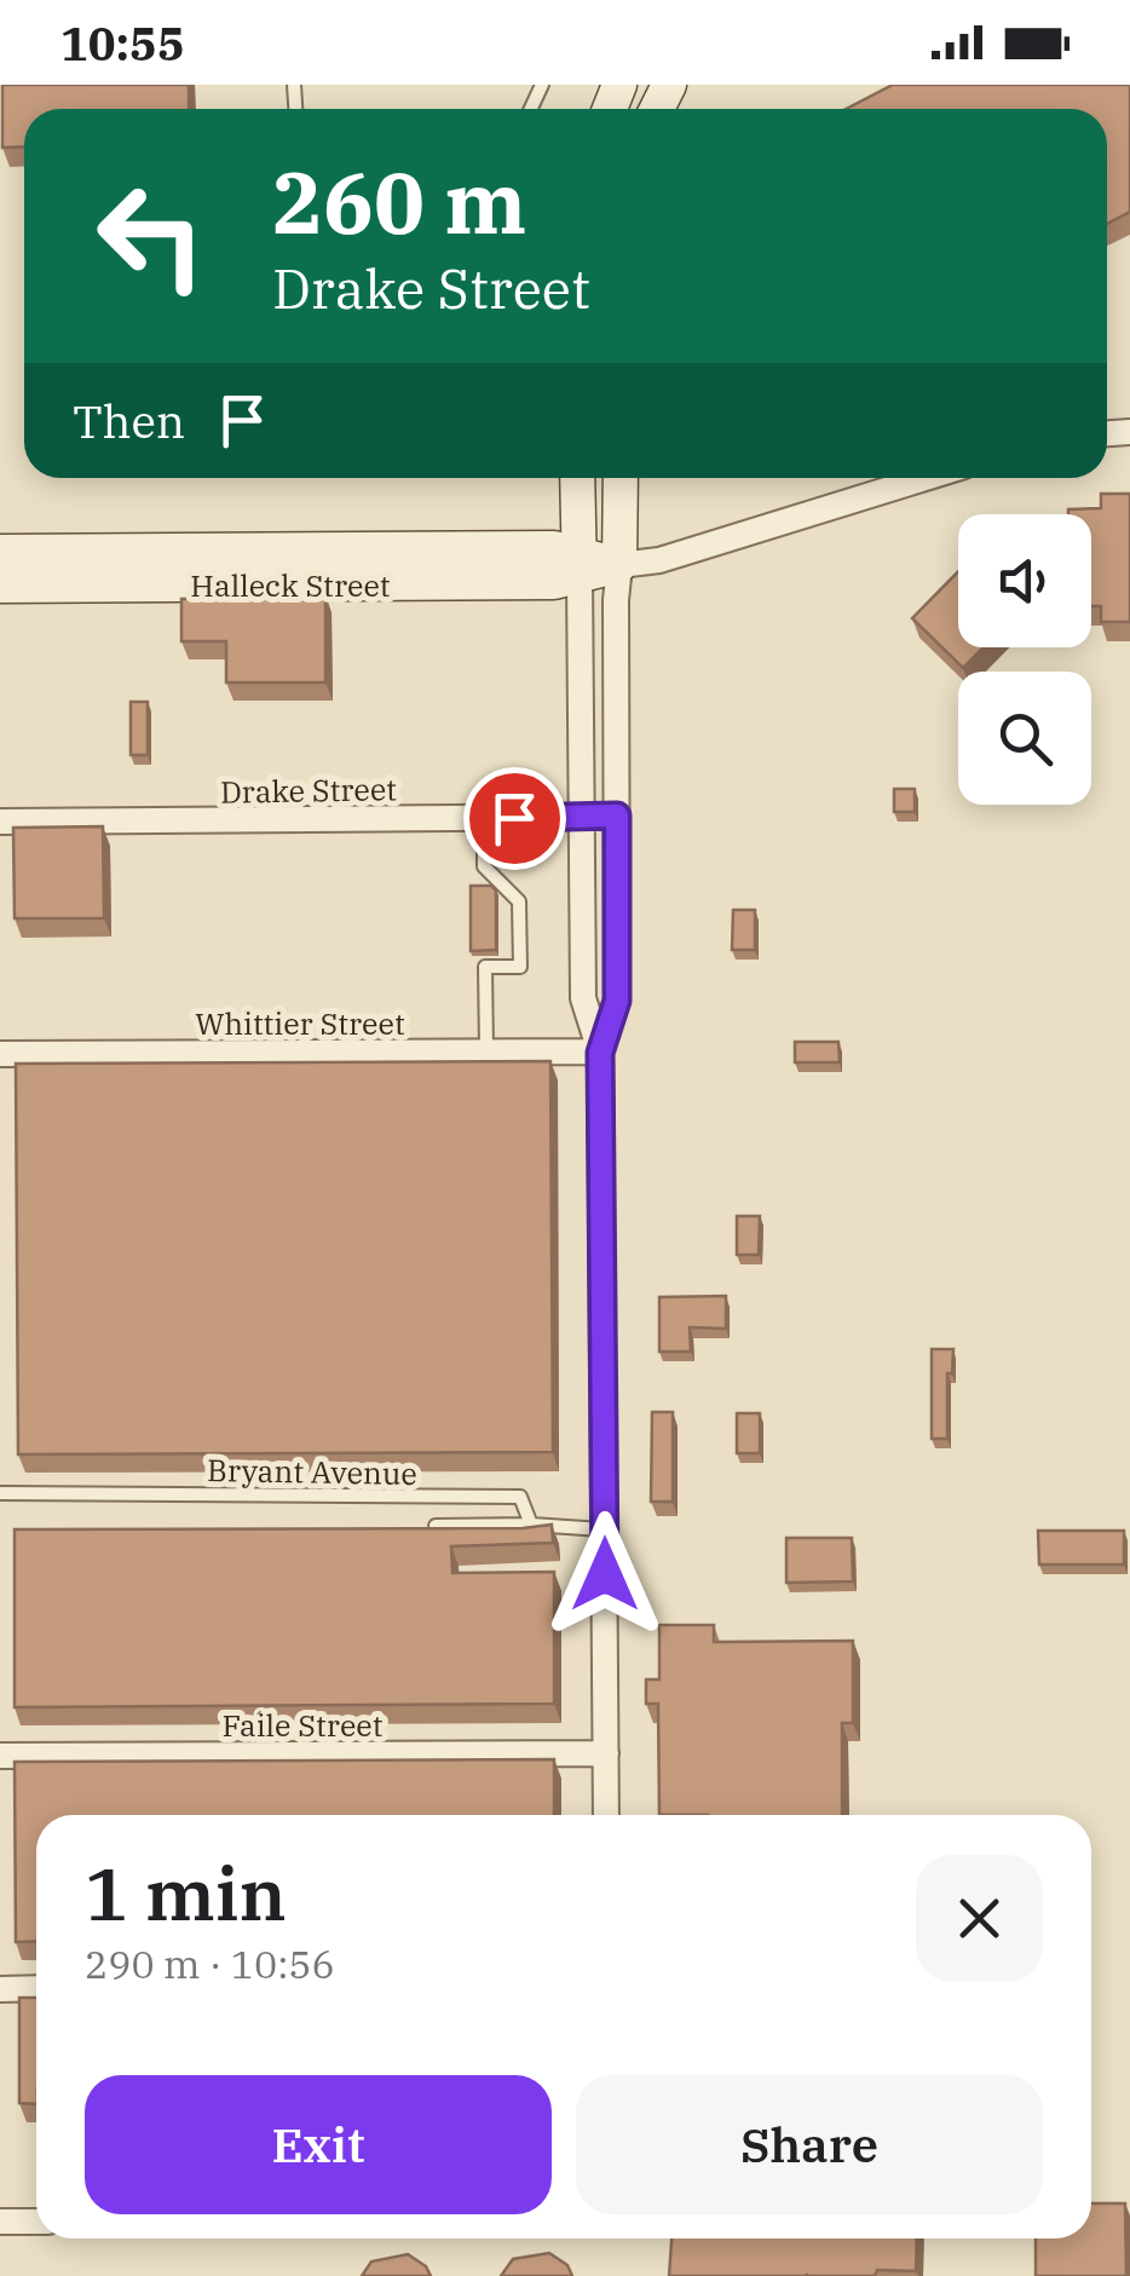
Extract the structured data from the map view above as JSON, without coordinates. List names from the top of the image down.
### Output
{
  "streets": {
    "main road": ["Halleck Street"],
    "street": ["Drake Street", "Whittier Street", "Faile Street"],
    "lane": ["Bryant Avenue"]
  },
  "page": {
    "status": "10:55",
    "turn": ["260 m", "Drake Street"],
    "then": "Then",
    "heading": ["1 min", "290 m · 10:56"],
    "buttons": ["Exit", "Share"]
  }
}
